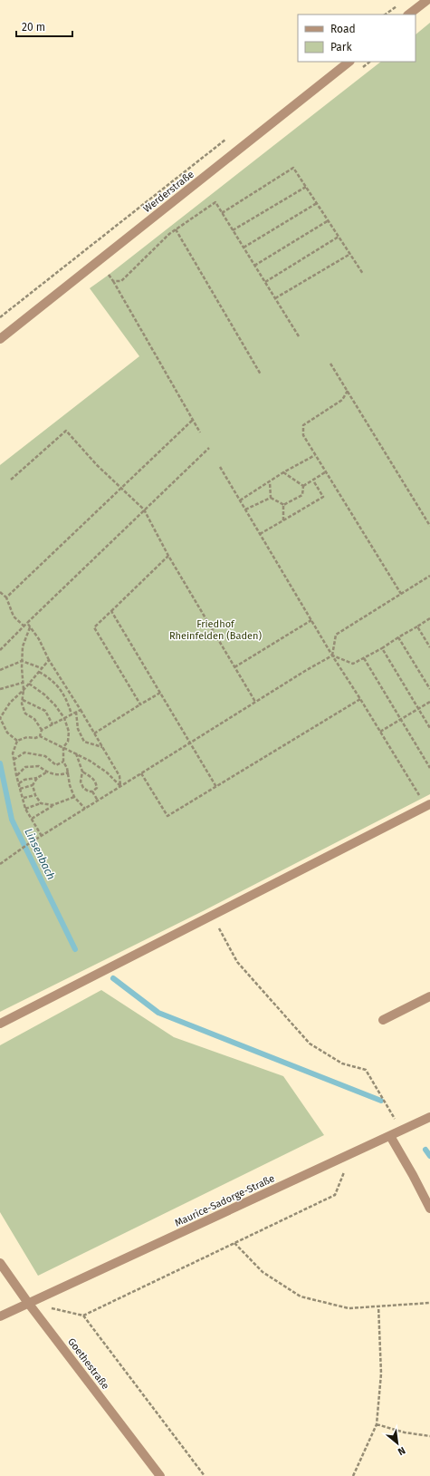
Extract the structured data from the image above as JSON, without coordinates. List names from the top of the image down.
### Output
{
  "streets": {
    "street": ["Werderstraße", "Maurice-Sadorge-Straße", "Goethestraße"]
  },
  "crossings": [
    ["Maurice-Sadorge-Straße", "Goethestraße"]
  ],
  "water": ["Linsenbach"],
  "parks": ["Friedhof Rheinfelden (Baden)"],
  "legend": ["Road", "Park"],
  "scale_bar": "20 m",
  "north": "bottom right"
}
